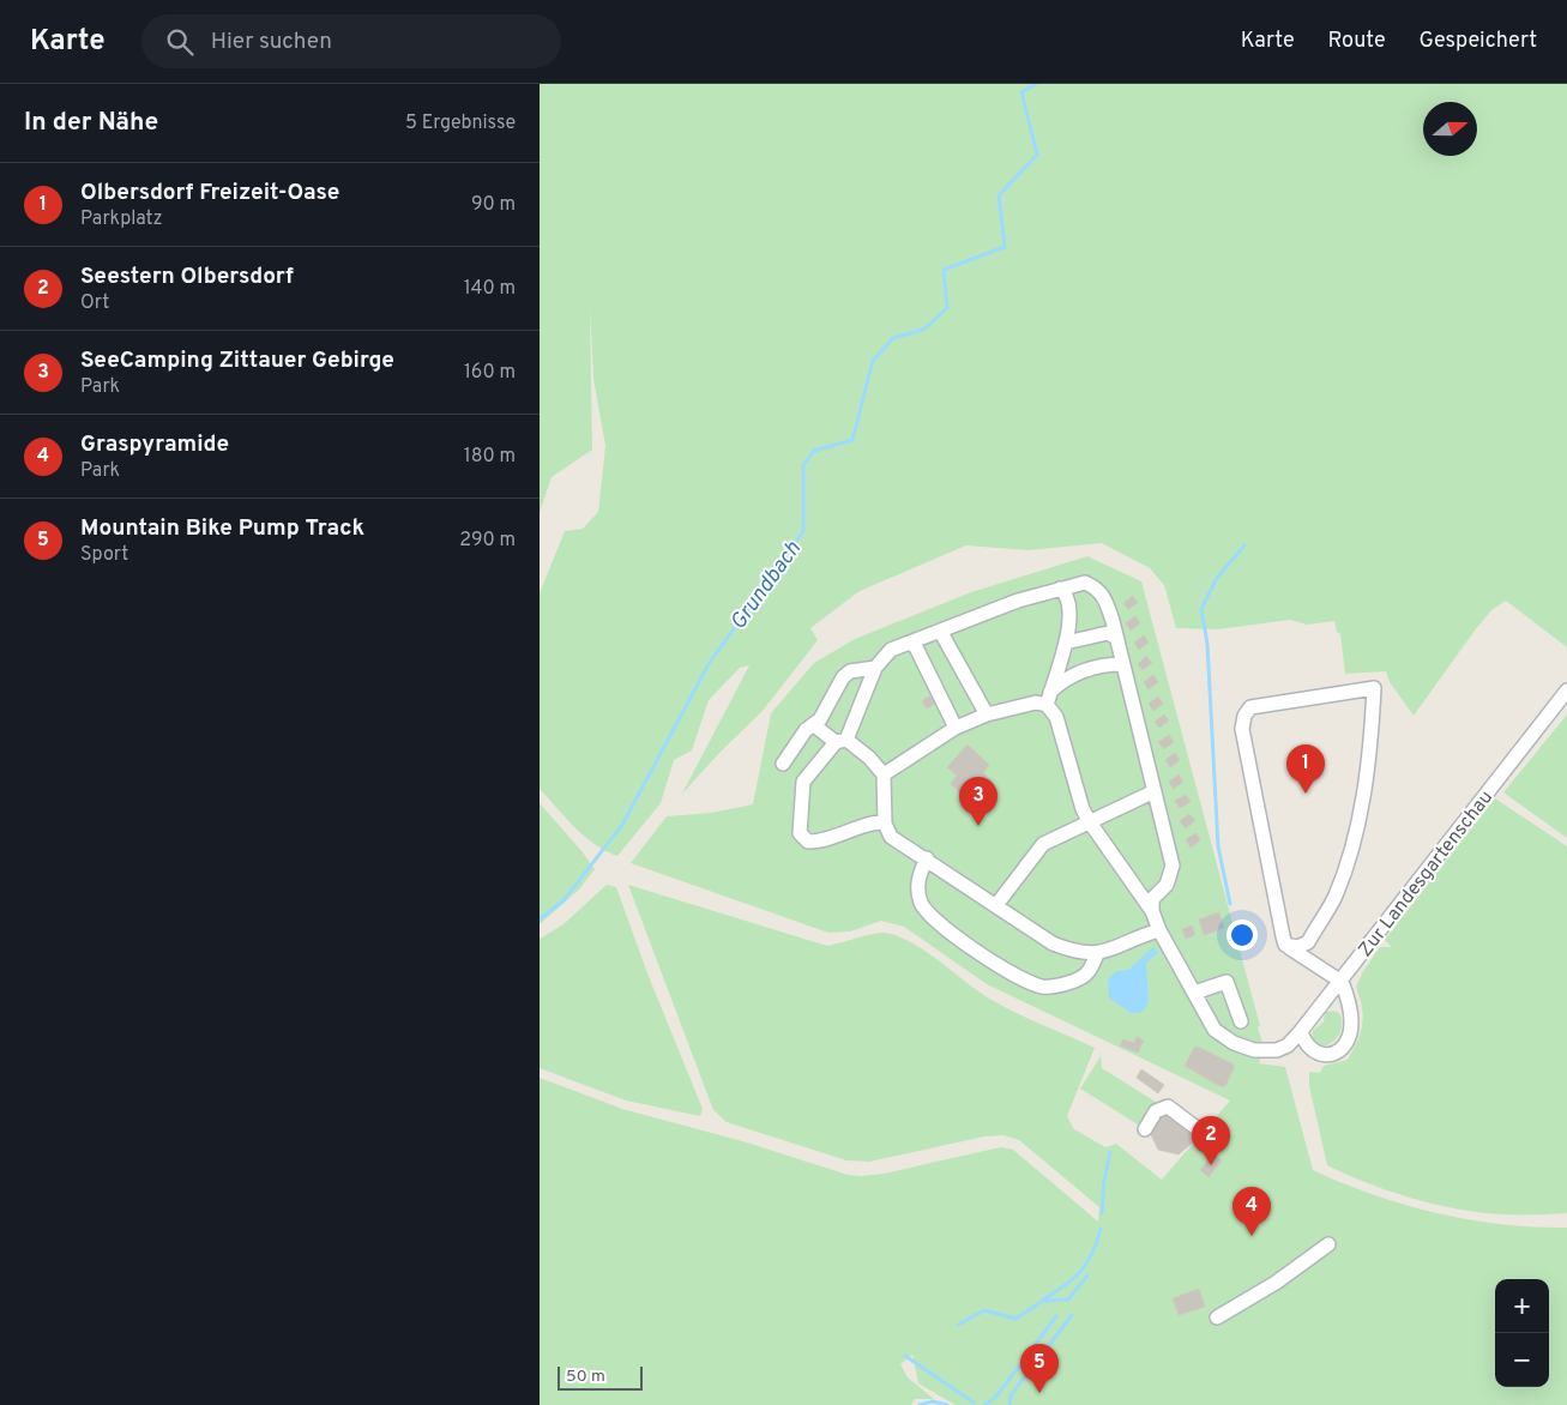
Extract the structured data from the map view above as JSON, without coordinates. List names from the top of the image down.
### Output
{
  "streets": {
    "street": ["Zur Landesgartenschau"]
  },
  "water": ["Grundbach"],
  "scale_bar": "50 m",
  "north": "right",
  "page": {
    "header": "Karte",
    "search": "Hier suchen",
    "nav": ["Karte", "Route", "Gespeichert"],
    "heading": ["In der Nähe", "5 Ergebnisse"],
    "list": [
      {
        "mark": "1",
        "name": "Olbersdorf Freizeit-Oase",
        "note": "Parkplatz",
        "value": "90 m"
      },
      {
        "mark": "2",
        "name": "Seestern Olbersdorf",
        "note": "Ort",
        "value": "140 m"
      },
      {
        "mark": "3",
        "name": "SeeCamping Zittauer Gebirge",
        "note": "Park",
        "value": "160 m"
      },
      {
        "mark": "4",
        "name": "Graspyramide",
        "note": "Park",
        "value": "180 m"
      },
      {
        "mark": "5",
        "name": "Mountain Bike Pump Track",
        "note": "Sport",
        "value": "290 m"
      }
    ],
    "pins": [
      "1",
      "3",
      "2",
      "4",
      "5"
    ],
    "map_buttons": ["+", "−"],
    "scale": "50 m"
  }
}
